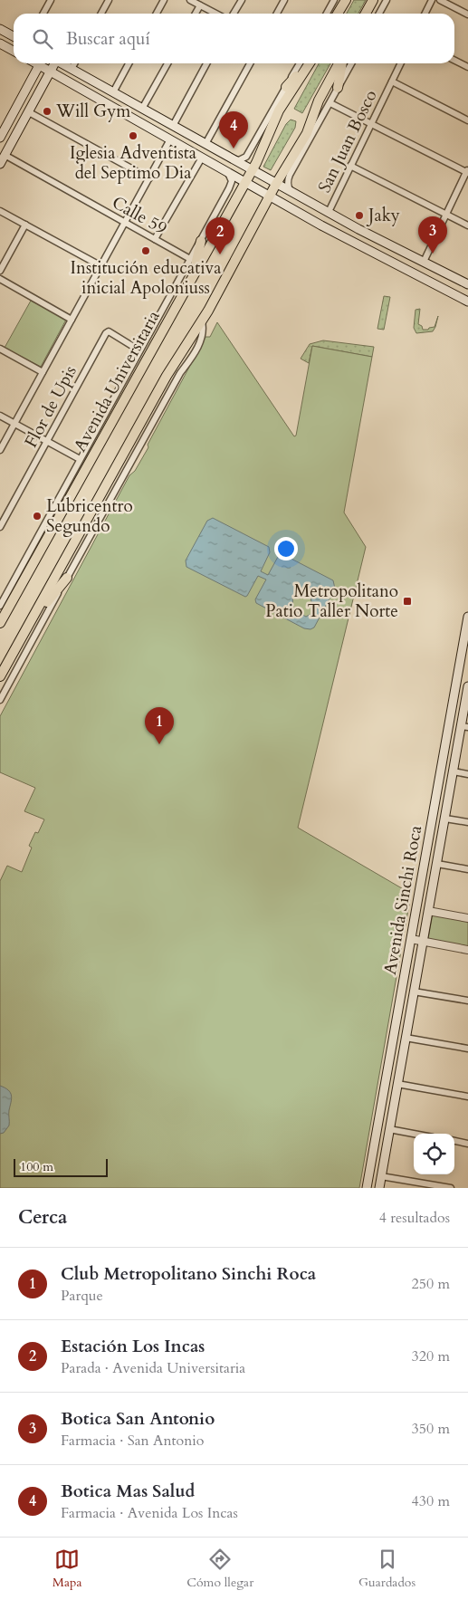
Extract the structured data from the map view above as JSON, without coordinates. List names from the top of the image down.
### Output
{
  "streets": {
    "main road": ["Avenida Universitaria", "Avenida Sinchi Roca"],
    "street": ["San Juan Bosco", "Calle 59", "Flor de Upis"]
  },
  "crossings": [
    ["Calle 59", "Avenida Universitaria"],
    ["Avenida Universitaria", "Flor de Upis"]
  ],
  "places": {
    "other": [
      "Will Gym",
      "Iglesia Adventista del Septimo Dia",
      "Jaky",
      "Institución educativa inicial Apoloniuss",
      "Lubricentro Segundo"
    ],
    "transit": ["Metropolitano Patio Taller Norte"]
  },
  "scale_bar": "100 m",
  "page": {
    "search": "Buscar aquí",
    "pins": [
      "4",
      "3",
      "2",
      "1"
    ],
    "scale": "100 m",
    "heading": ["Cerca", "4 resultados"],
    "list": [
      {
        "mark": "1",
        "name": "Club Metropolitano Sinchi Roca",
        "note": "Parque",
        "value": "250 m"
      },
      {
        "mark": "2",
        "name": "Estación Los Incas",
        "note": "Parada · Avenida Universitaria",
        "value": "320 m"
      },
      {
        "mark": "3",
        "name": "Botica San Antonio",
        "note": "Farmacia · San Antonio",
        "value": "350 m"
      },
      {
        "mark": "4",
        "name": "Botica Mas Salud",
        "note": "Farmacia · Avenida Los Incas",
        "value": "430 m"
      }
    ],
    "nav": ["Mapa", "Cómo llegar", "Guardados"]
  }
}
